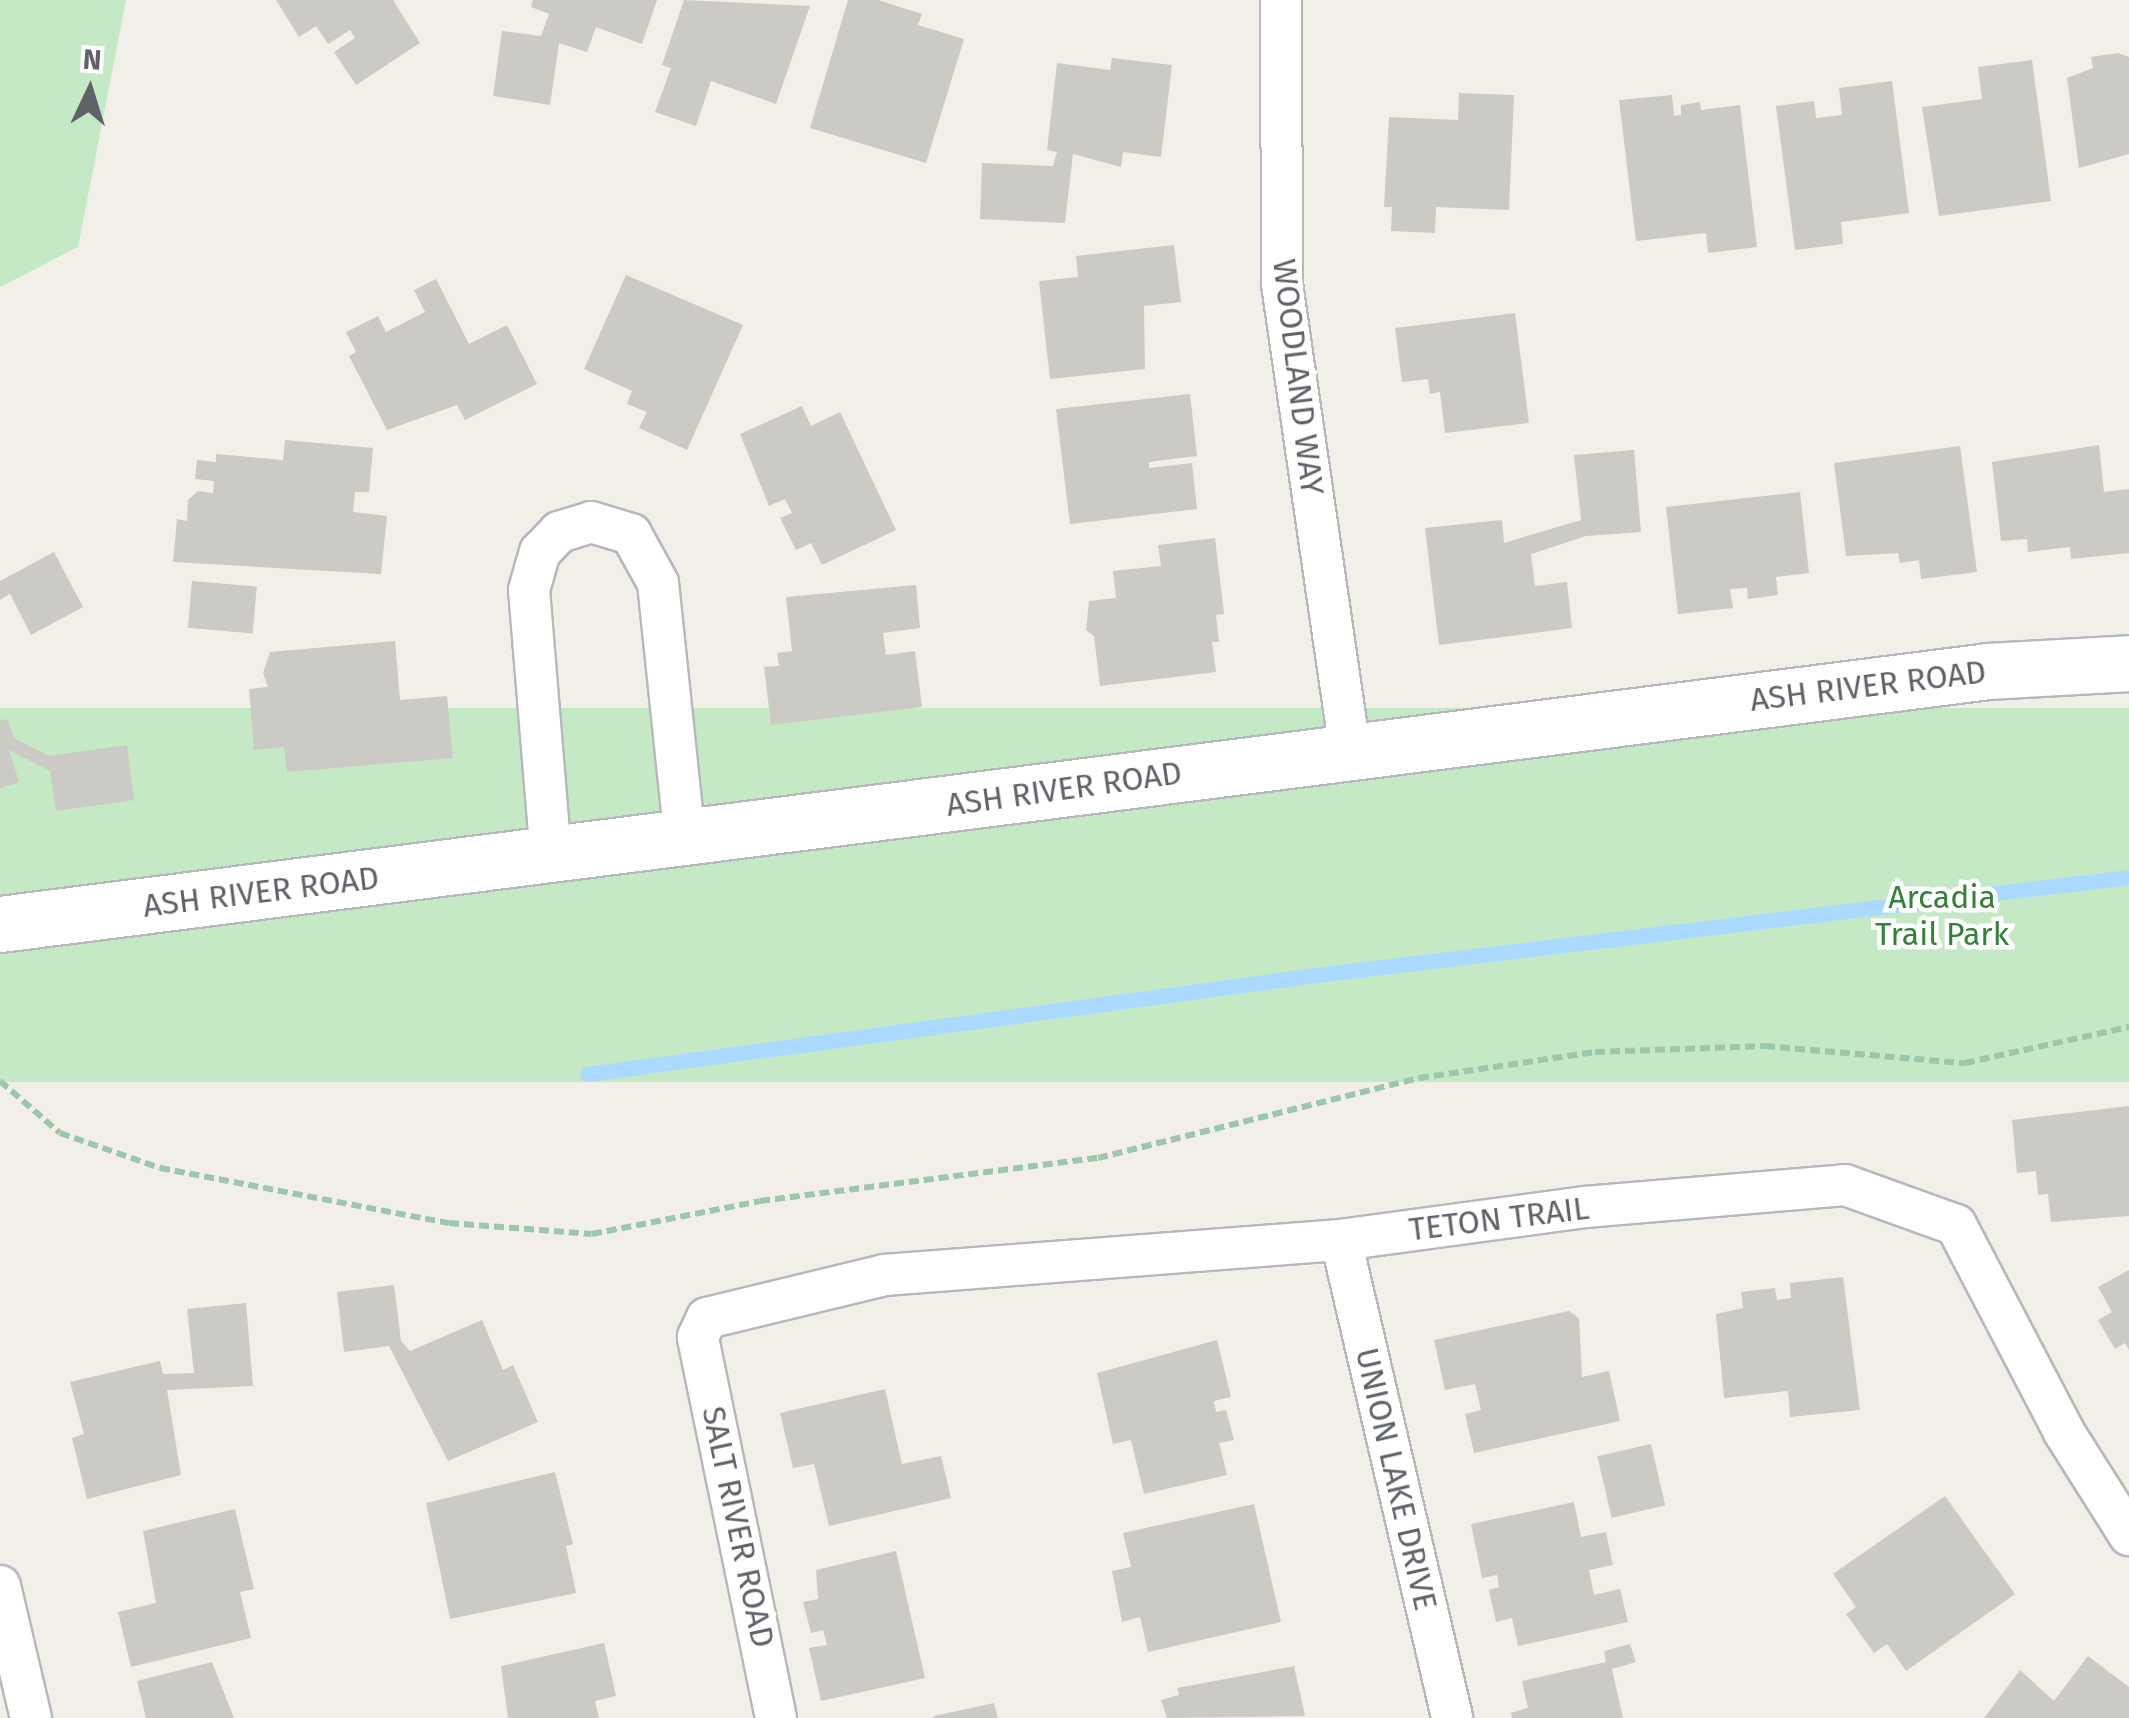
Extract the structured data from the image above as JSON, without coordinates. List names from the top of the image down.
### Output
{
  "streets": {
    "street": [
      "WOODLAND WAY",
      "ASH RIVER ROAD",
      "TETON TRAIL",
      "UNION LAKE DRIVE",
      "SALT RIVER ROAD"
    ]
  },
  "crossings": [
    ["WOODLAND WAY", "ASH RIVER ROAD"],
    ["TETON TRAIL", "UNION LAKE DRIVE"],
    ["TETON TRAIL", "SALT RIVER ROAD"]
  ],
  "parks": ["Arcadia Trail Park"],
  "north": "top"
}
